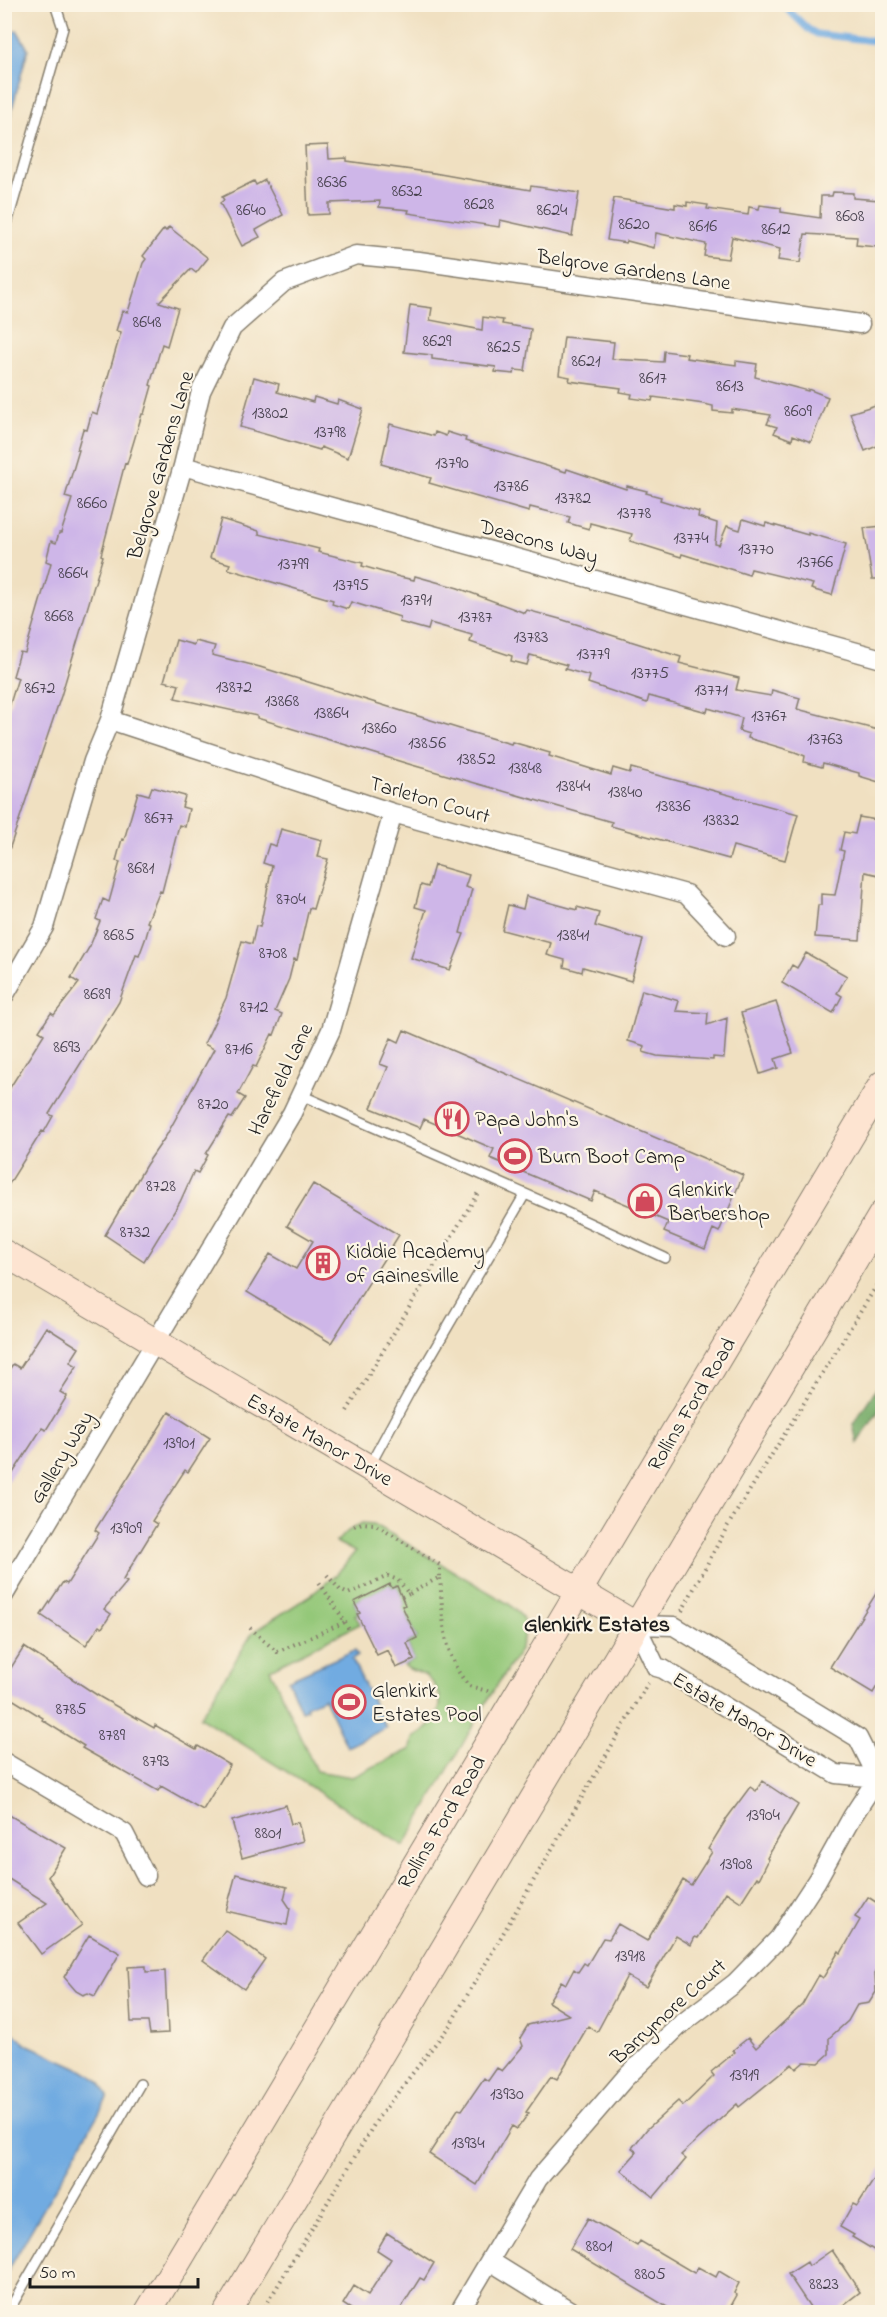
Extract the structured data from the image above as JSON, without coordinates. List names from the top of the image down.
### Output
{
  "streets": {
    "main road": ["Rollins Ford Road", "Estate Manor Drive"],
    "street": [
      "Belgrove Gardens Lane",
      "Deacons Way",
      "Tarleton Court",
      "Harefield Lane",
      "Gallery Way",
      "Barrymore Court"
    ]
  },
  "crossings": [
    ["Belgrove Gardens Lane", "Deacons Way"],
    ["Belgrove Gardens Lane", "Tarleton Court"],
    ["Tarleton Court", "Harefield Lane"],
    ["Harefield Lane", "Estate Manor Drive"],
    ["Harefield Lane", "Gallery Way"],
    ["Rollins Ford Road", "Estate Manor Drive"],
    ["Estate Manor Drive", "Gallery Way"],
    ["Estate Manor Drive", "Barrymore Court"]
  ],
  "districts": ["Glenkirk Estates"],
  "places": {
    "restaurant": ["Papa John's"],
    "sports": ["Burn Boot Camp", "Glenkirk Estates Pool"],
    "shop": ["Glenkirk Barbershop"],
    "building": ["Kiddie Academy of Gainesville"]
  },
  "house_numbers": [
    "8636",
    "8632",
    "8628",
    "8640",
    "8624",
    "8608",
    "8620",
    "8616",
    "8612",
    "8648",
    "8629",
    "8625",
    "8621",
    "8617",
    "8613",
    "8609",
    "13802",
    "13798",
    "13790",
    "13786",
    "13782",
    "8660",
    "13778",
    "13774",
    "13770",
    "13766",
    "13799",
    "8664",
    "13795",
    "13791",
    "8668",
    "13787",
    "13783",
    "13779",
    "13775",
    "13872",
    "8672",
    "13771",
    "13868",
    "13864",
    "13767",
    "13860",
    "13763",
    "13856",
    "13852",
    "13848",
    "13844",
    "13840",
    "13836",
    "8677",
    "13832",
    "8681",
    "8704",
    "8685",
    "13841",
    "8708",
    "8689",
    "8712",
    "8693",
    "8716",
    "8720",
    "8728",
    "8732",
    "13901",
    "13909",
    "8785",
    "8789",
    "8793",
    "13904",
    "8801",
    "13908",
    "13918",
    "13919",
    "13930",
    "13934",
    "8801",
    "8805",
    "8823"
  ],
  "scale_bar": "50 m"
}
